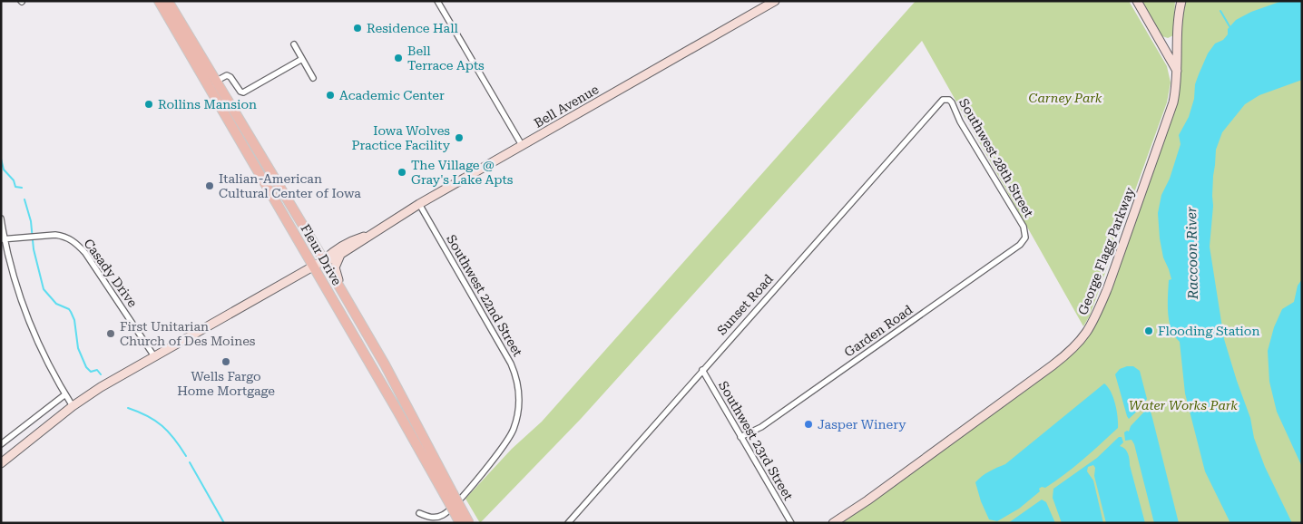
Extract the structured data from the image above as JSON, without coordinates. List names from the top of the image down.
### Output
{
  "streets": {
    "main road": ["Fleur Drive"],
    "street": [
      "Bell Avenue",
      "Southwest 28th Street",
      "George Flagg Parkway",
      "Casady Drive",
      "Southwest 22nd Street",
      "Sunset Road",
      "Garden Road",
      "Southwest 23rd Street"
    ]
  },
  "crossings": [
    ["Bell Avenue", "Fleur Drive"],
    ["Bell Avenue", "Casady Drive"],
    ["Bell Avenue", "Southwest 22nd Street"],
    ["Southwest 28th Street", "Sunset Road"],
    ["Southwest 28th Street", "Garden Road"],
    ["Sunset Road", "Southwest 23rd Street"],
    ["Garden Road", "Southwest 23rd Street"]
  ],
  "water": ["Raccoon River"],
  "parks": ["Carney Park", "Water Works Park"],
  "places": [
    "Residence Hall",
    "Bell Terrace Apts",
    "Academic Center",
    "Rollins Mansion",
    "Iowa Wolves Practice Facility",
    "The Village @ Gray's Lake Apts",
    "Italian-American Cultural Center of Iowa",
    "Flooding Station",
    "First Unitarian Church of Des Moines",
    "Wells Fargo Home Mortgage",
    "Jasper Winery"
  ]
}
